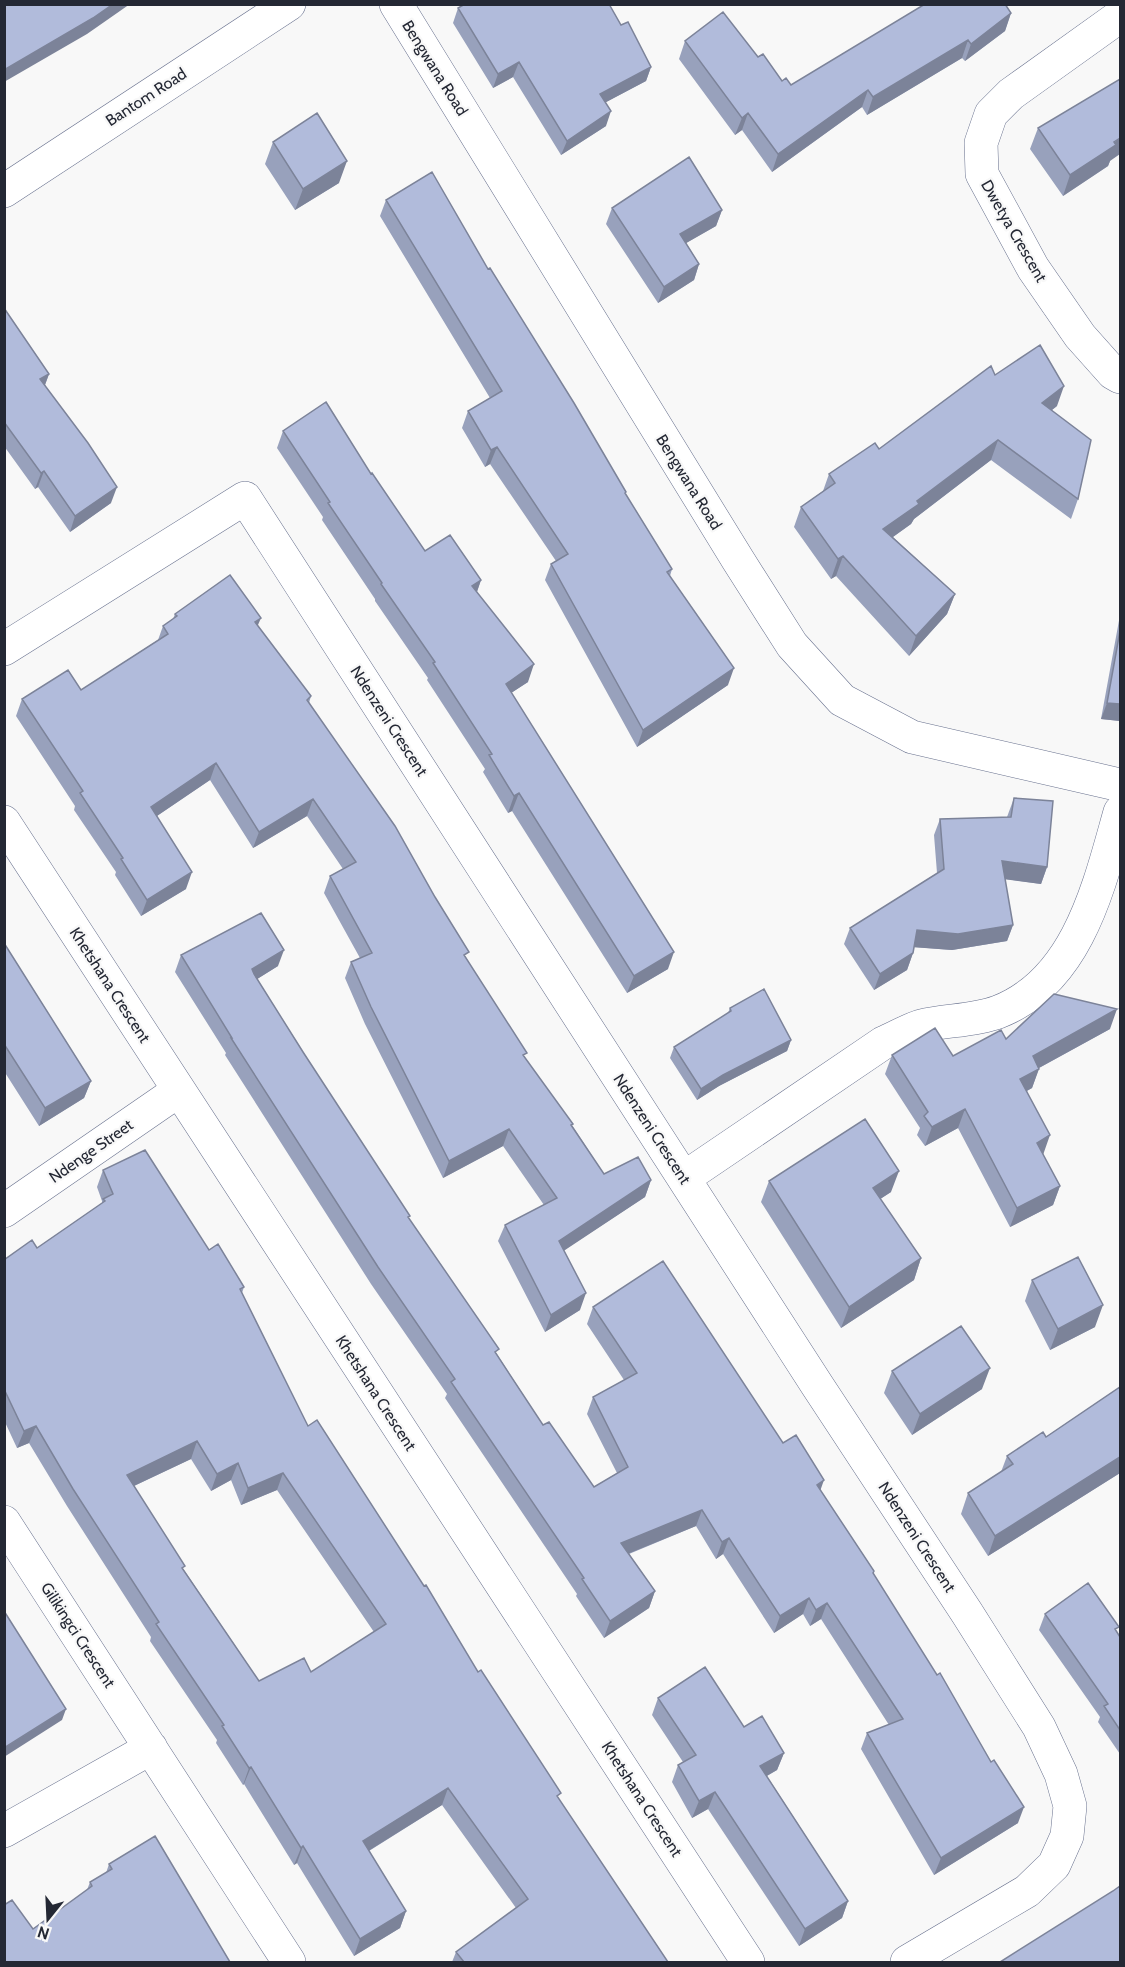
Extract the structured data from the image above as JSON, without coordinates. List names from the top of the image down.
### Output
{
  "streets": {
    "street": [
      "Bengwana Road",
      "Bantom Road",
      "Dwetya Crescent",
      "Ndenzeni Crescent",
      "Khetshana Crescent",
      "Ndenge Street",
      "Gilikingci Crescent"
    ]
  },
  "crossings": [
    ["Khetshana Crescent", "Ndenge Street"]
  ],
  "north": "bottom"
}
